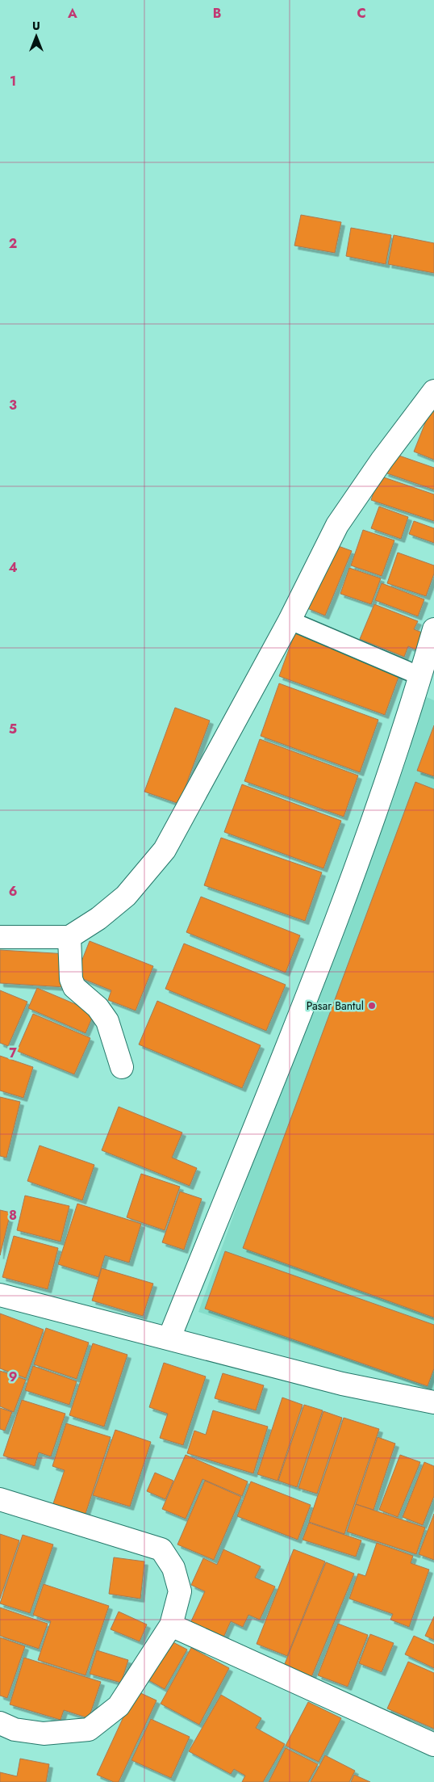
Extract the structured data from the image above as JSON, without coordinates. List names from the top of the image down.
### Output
{
  "places": ["Pasar Bantul"],
  "north": "top",
  "grid": {
    "columns": ["A", "B", "C"],
    "rows": [
      "1",
      "2",
      "3",
      "4",
      "5",
      "6",
      "7",
      "8",
      "9"
    ]
  }
}
